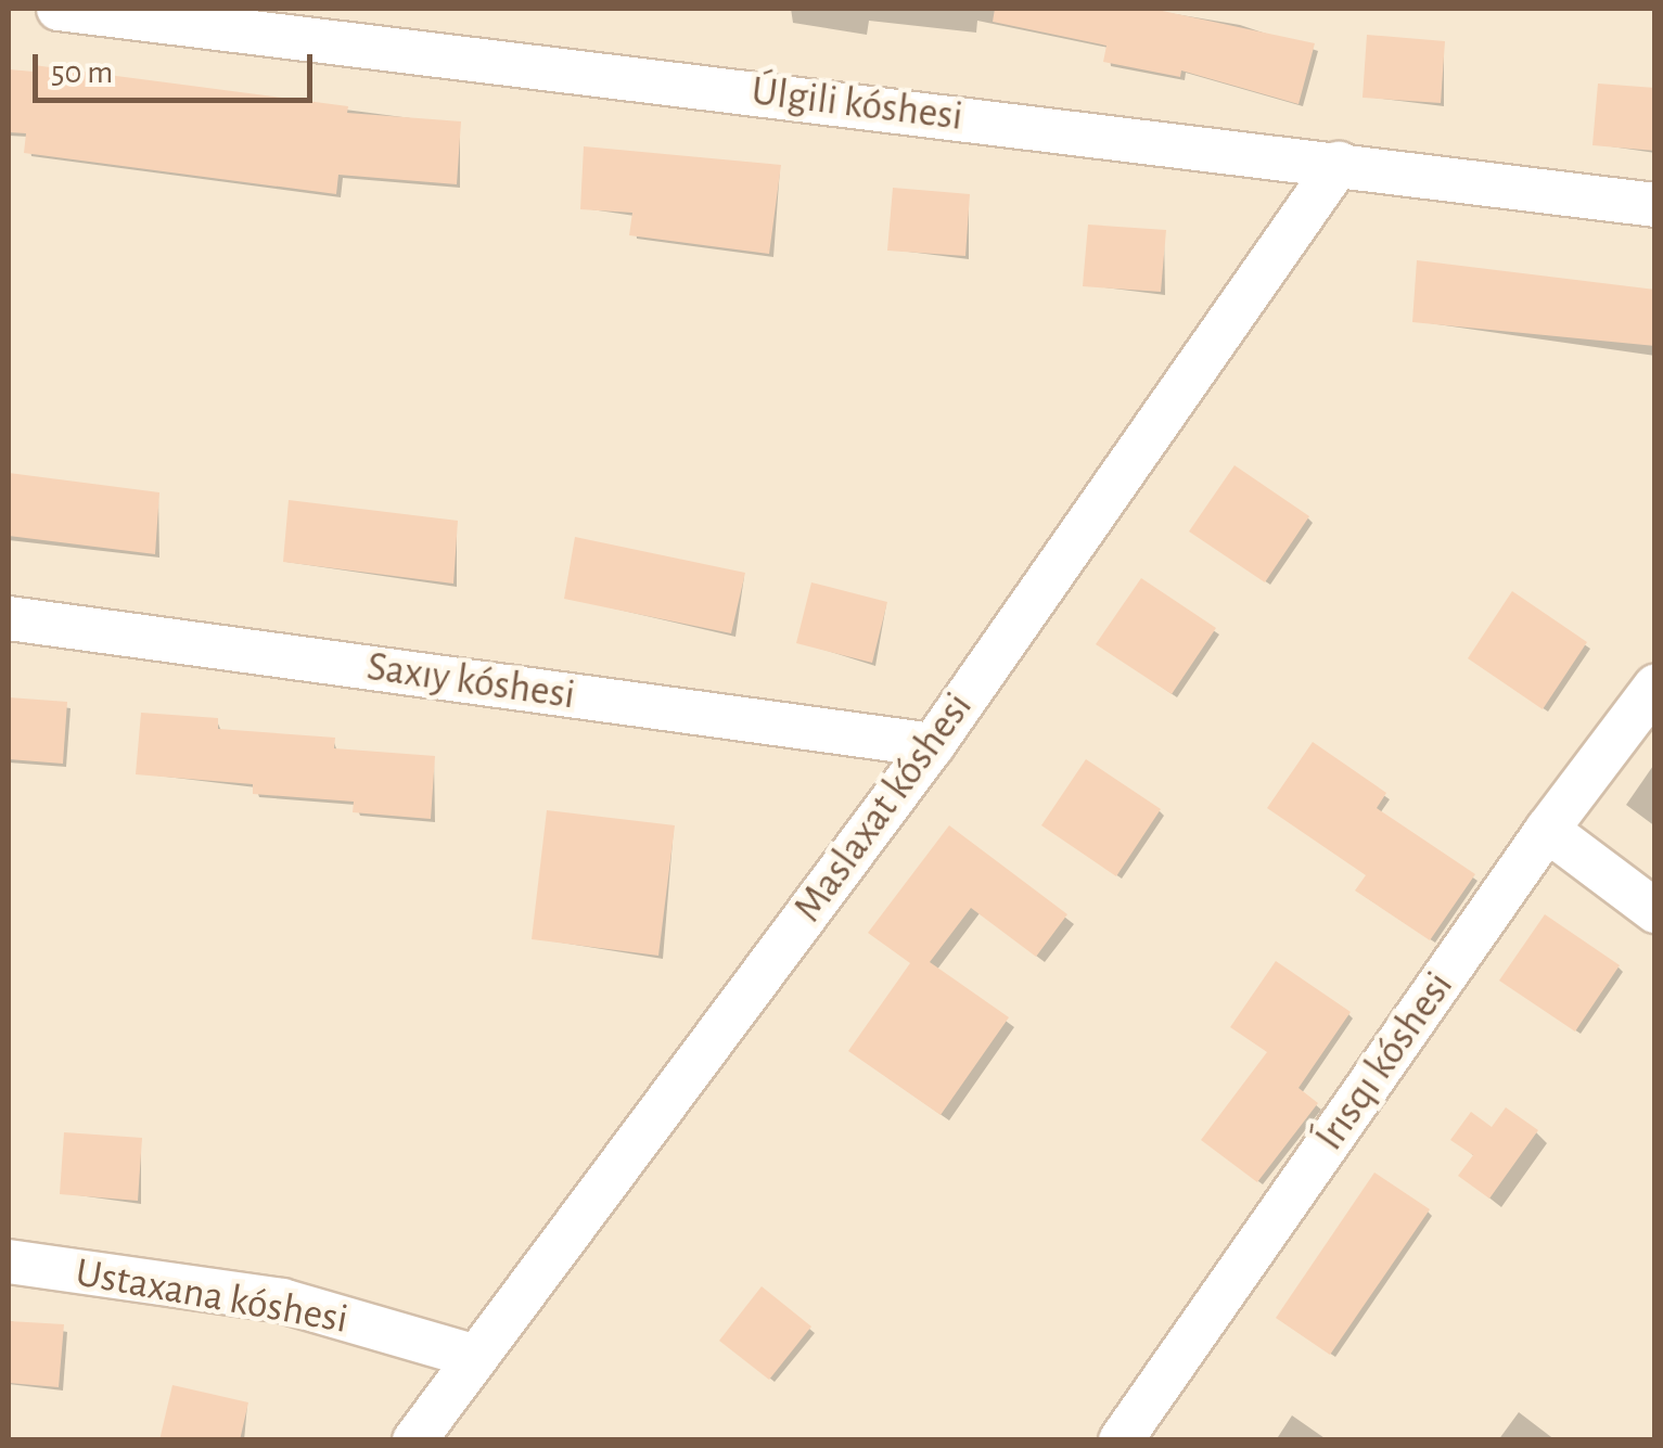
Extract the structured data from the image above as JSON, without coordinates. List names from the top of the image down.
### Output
{
  "streets": {
    "street": [
      "Úlgili kóshesi",
      "Saxıy kóshesi",
      "Maslaxat kóshesi",
      "Írısqı kóshesi",
      "Ustaxana kóshesi"
    ]
  },
  "crossings": [
    ["Úlgili kóshesi", "Maslaxat kóshesi"],
    ["Saxıy kóshesi", "Maslaxat kóshesi"],
    ["Maslaxat kóshesi", "Ustaxana kóshesi"]
  ],
  "scale_bar": "50 m"
}
